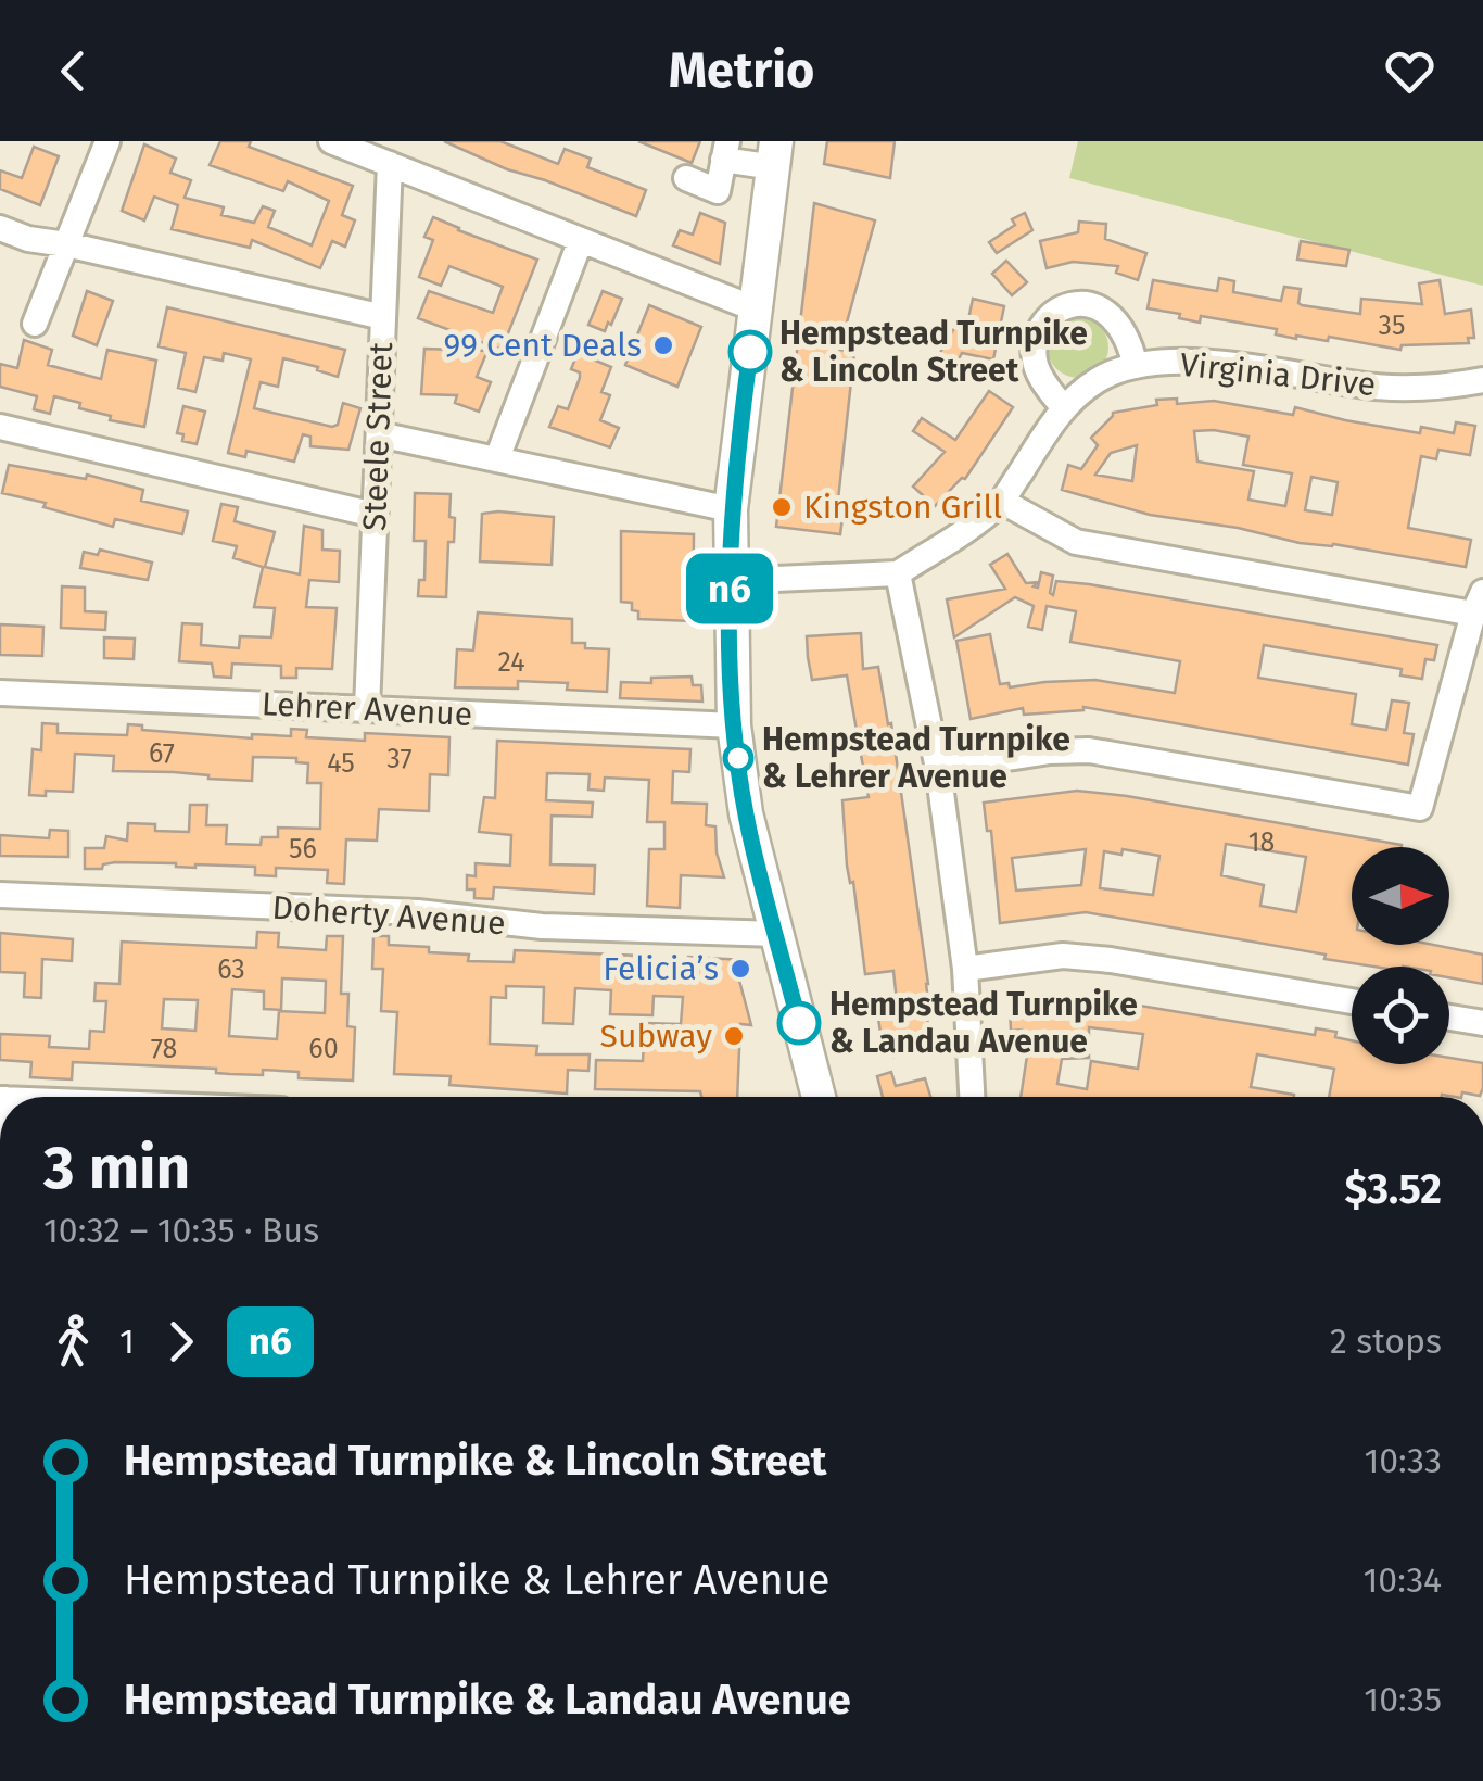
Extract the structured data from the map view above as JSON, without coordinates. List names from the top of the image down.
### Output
{
  "streets": {
    "street": [
      "Virginia Drive",
      "Steele Street",
      "Lehrer Avenue",
      "Doherty Avenue"
    ]
  },
  "crossings": [
    ["Steele Street", "Lehrer Avenue"]
  ],
  "places": [
    "99 Cent Deals",
    "Hempstead Turnpike & Lincoln Street",
    "Kingston Grill",
    "Hempstead Turnpike & Lehrer Avenue",
    "Felicia’s",
    "Hempstead Turnpike & Landau Avenue",
    "Subway"
  ],
  "lines": ["bus line n6"],
  "house_numbers": [
    "35",
    "24",
    "67",
    "37",
    "45",
    "18",
    "56",
    "63",
    "78",
    "60"
  ],
  "north": "right",
  "page": {
    "header": "Metrio",
    "on_map": "n6",
    "heading": ["3 min", "10:32 – 10:35 · Bus", "$3.52"],
    "legs": ["1", "n6", "2 stops"],
    "list": [
      {
        "name": "Hempstead Turnpike & Lincoln Street",
        "value": "10:33"
      },
      {
        "name": "Hempstead Turnpike & Lehrer Avenue",
        "value": "10:34"
      },
      {
        "name": "Hempstead Turnpike & Landau Avenue",
        "value": "10:35"
      }
    ]
  }
}
